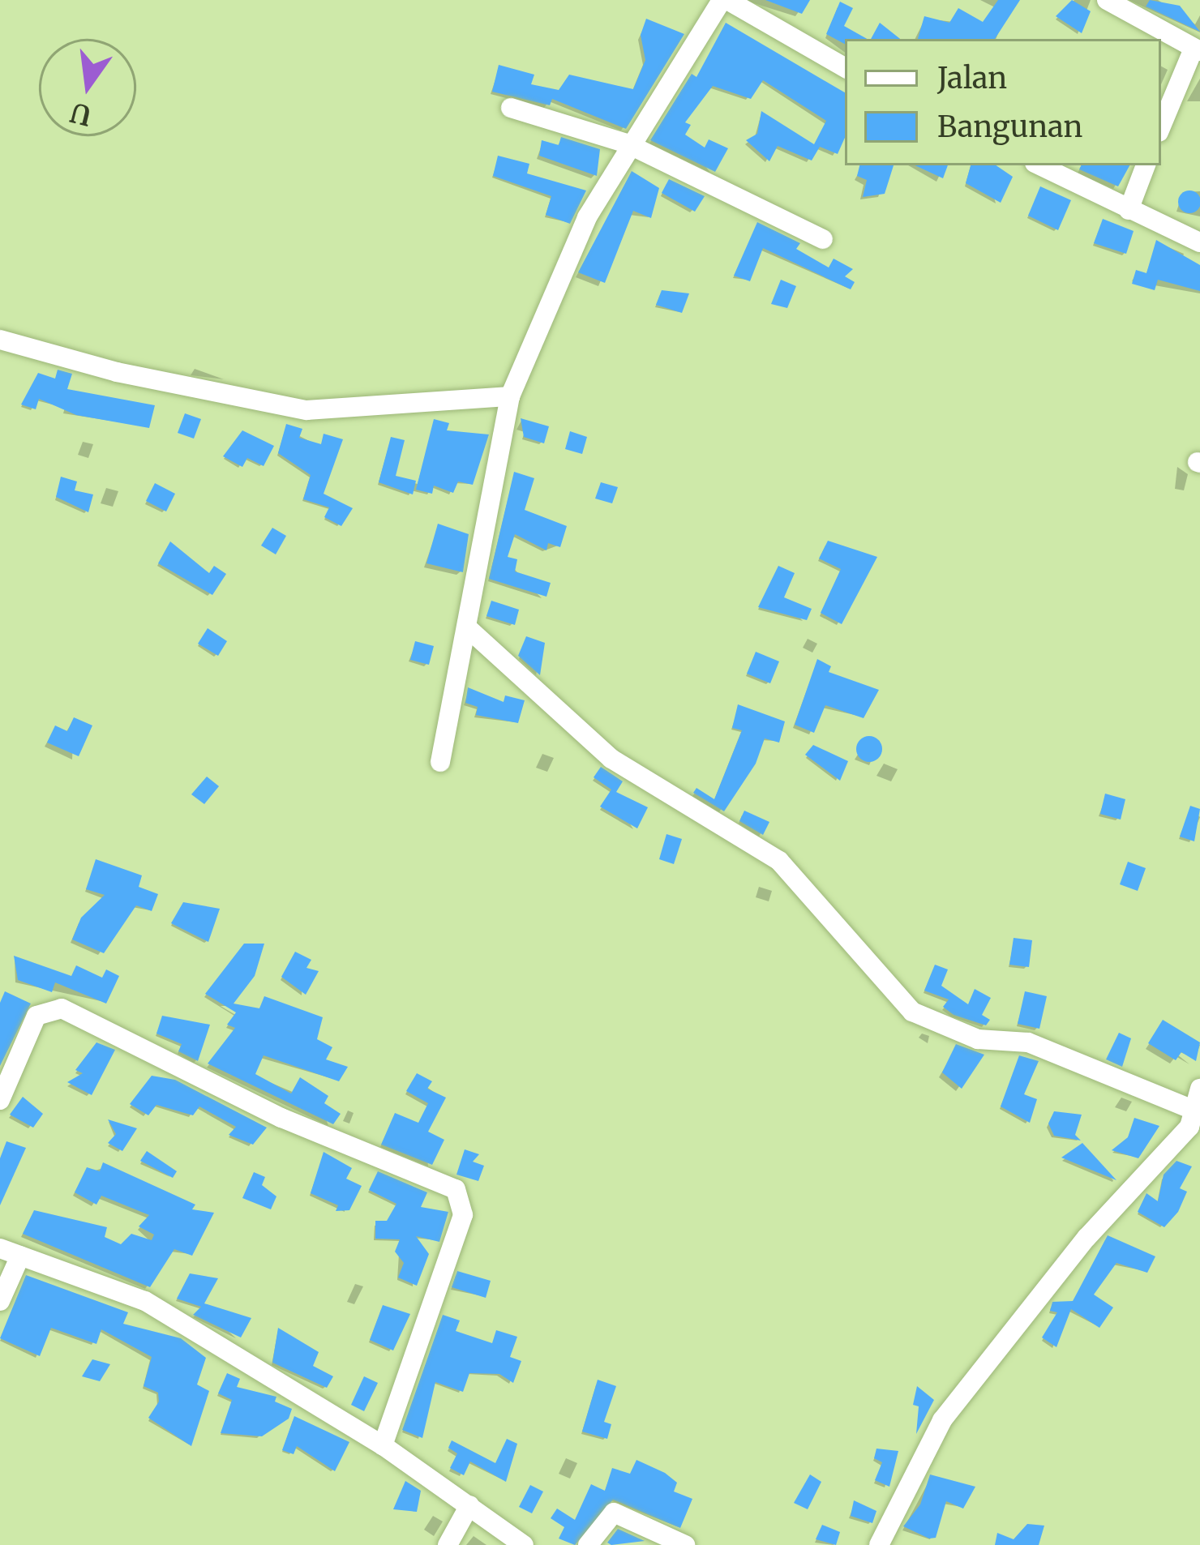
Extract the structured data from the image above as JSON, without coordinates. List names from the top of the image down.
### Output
{
  "legend": ["Jalan", "Bangunan"],
  "north": "bottom"
}
